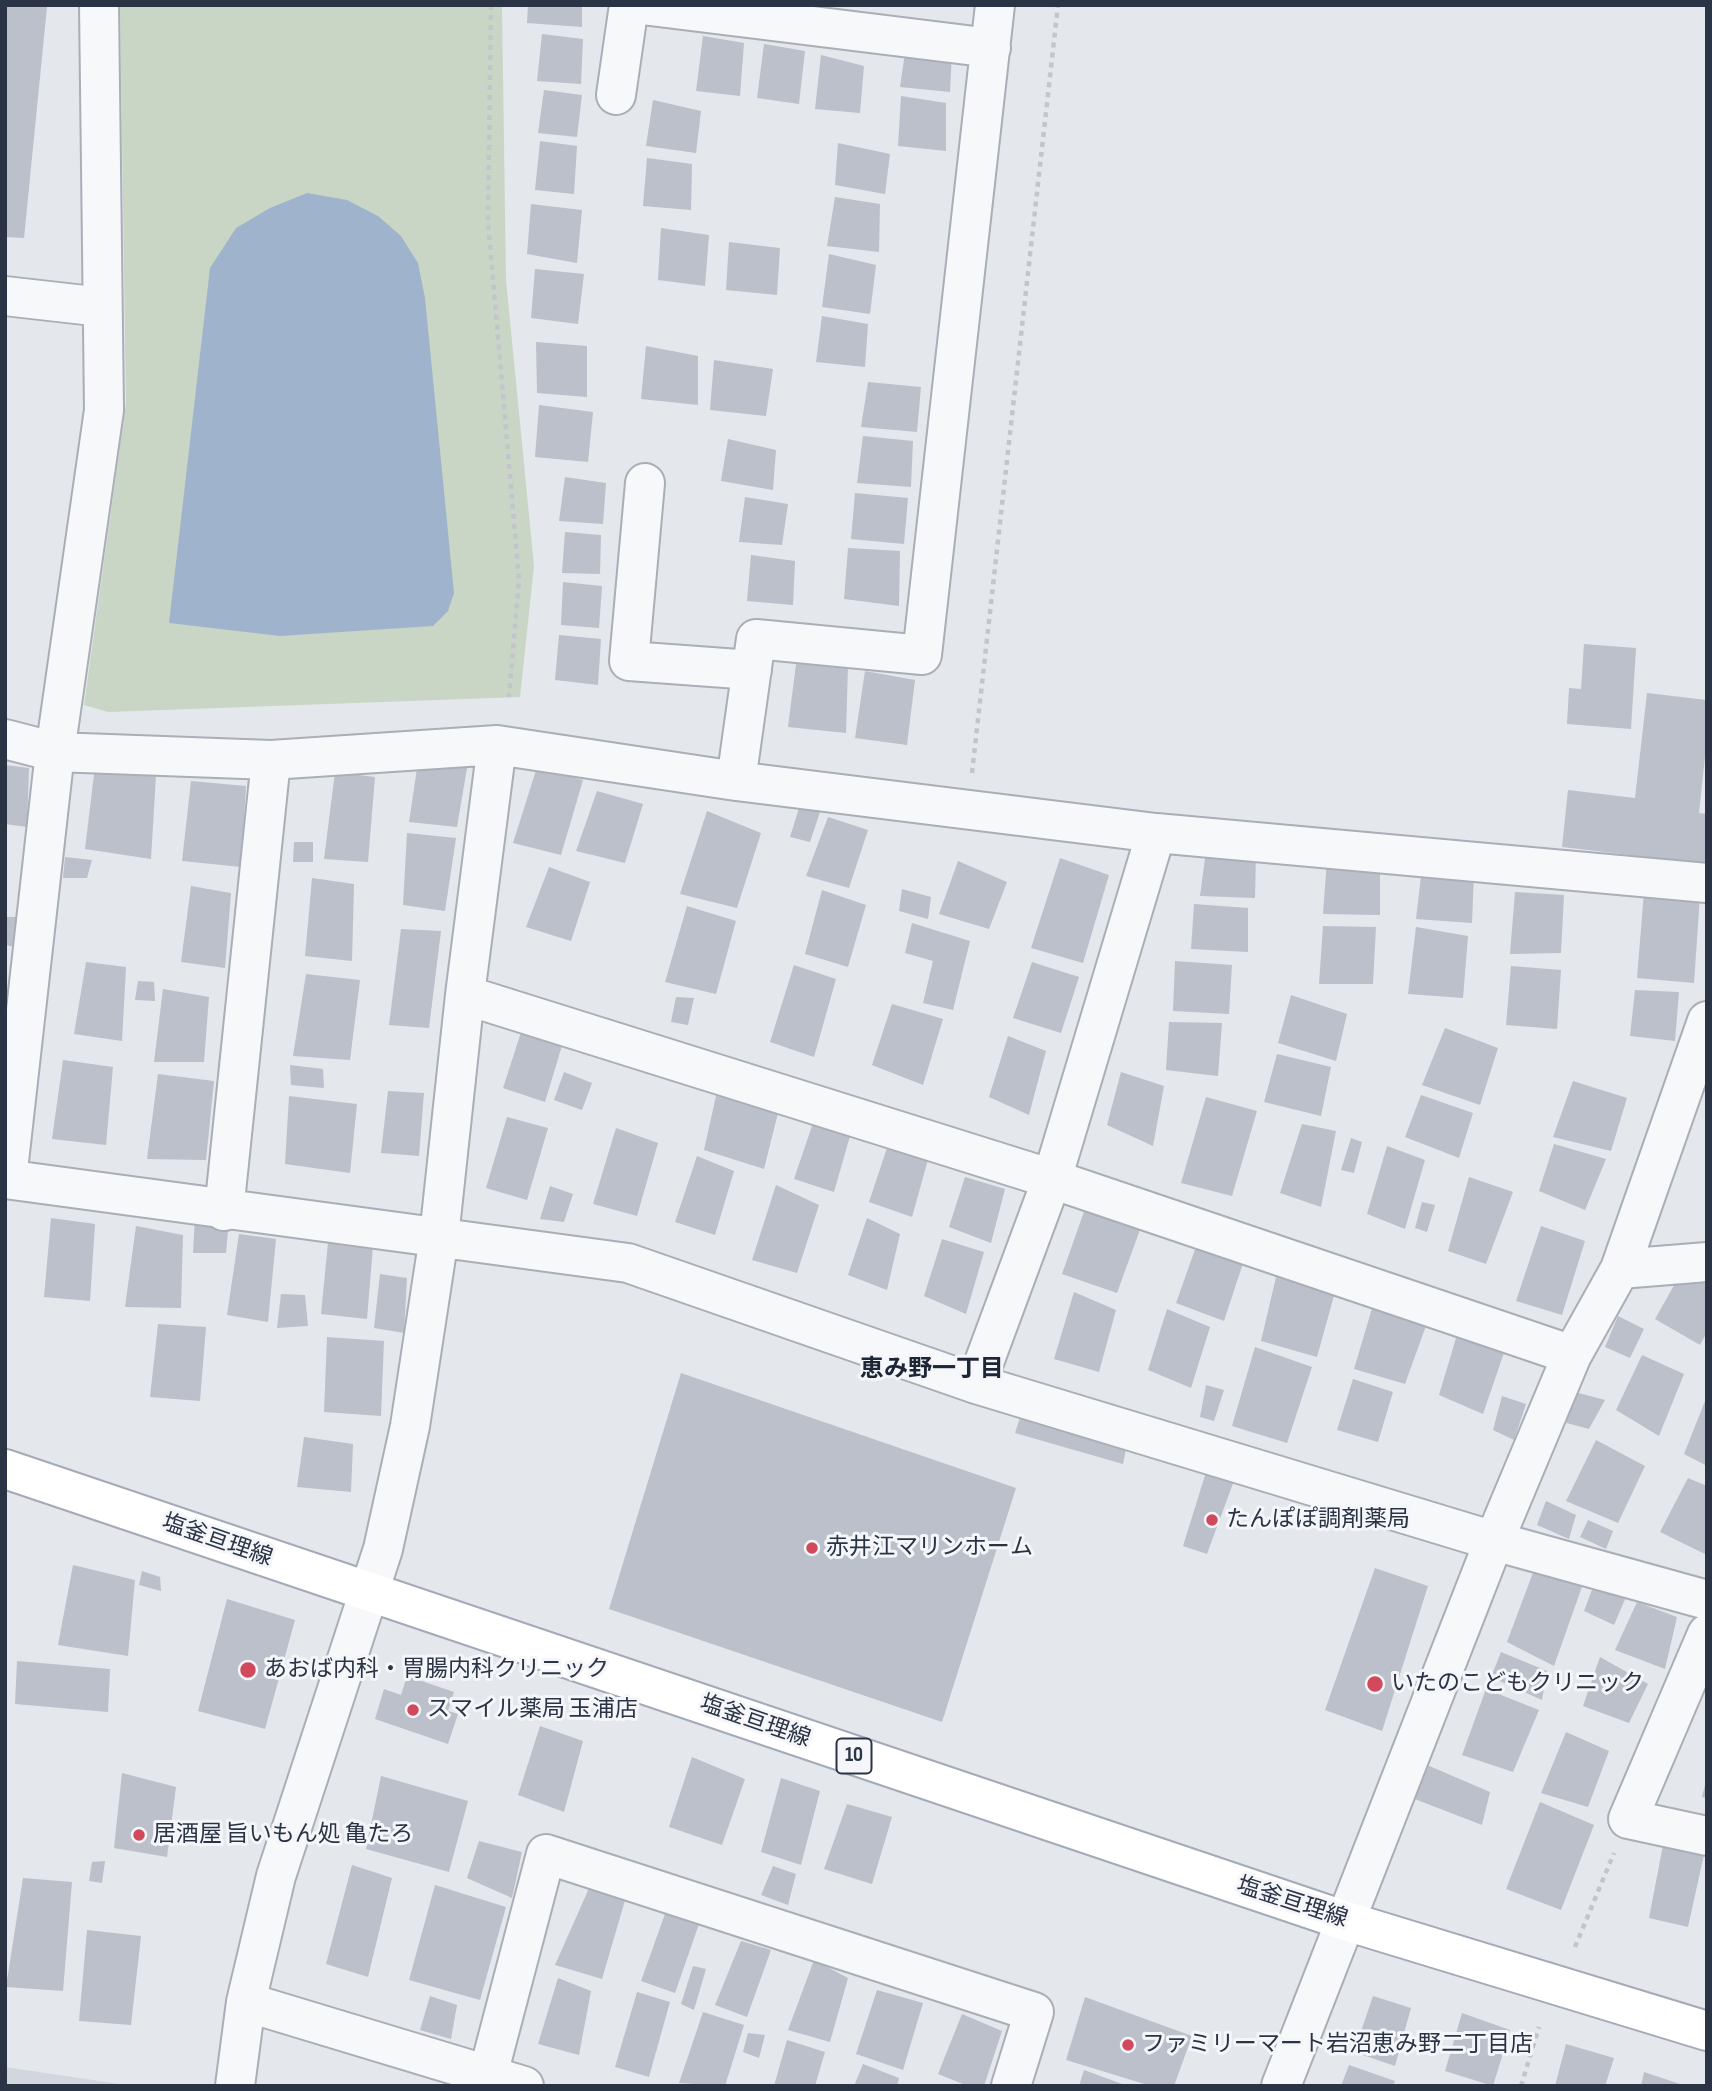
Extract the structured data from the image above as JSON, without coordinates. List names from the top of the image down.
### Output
{
  "streets": {
    "main road": ["塩釜亘理線", "10"]
  },
  "districts": ["恵み野一丁目"],
  "places": [
    "たんぽぽ調剤薬局",
    "赤井江マリンホーム",
    "あおば内科・胃腸内科クリニック",
    "いたのこどもクリニック",
    "スマイル薬局 玉浦店",
    "居酒屋 旨いもん処 亀たろ",
    "ファミリーマート岩沼恵み野二丁目店"
  ]
}
